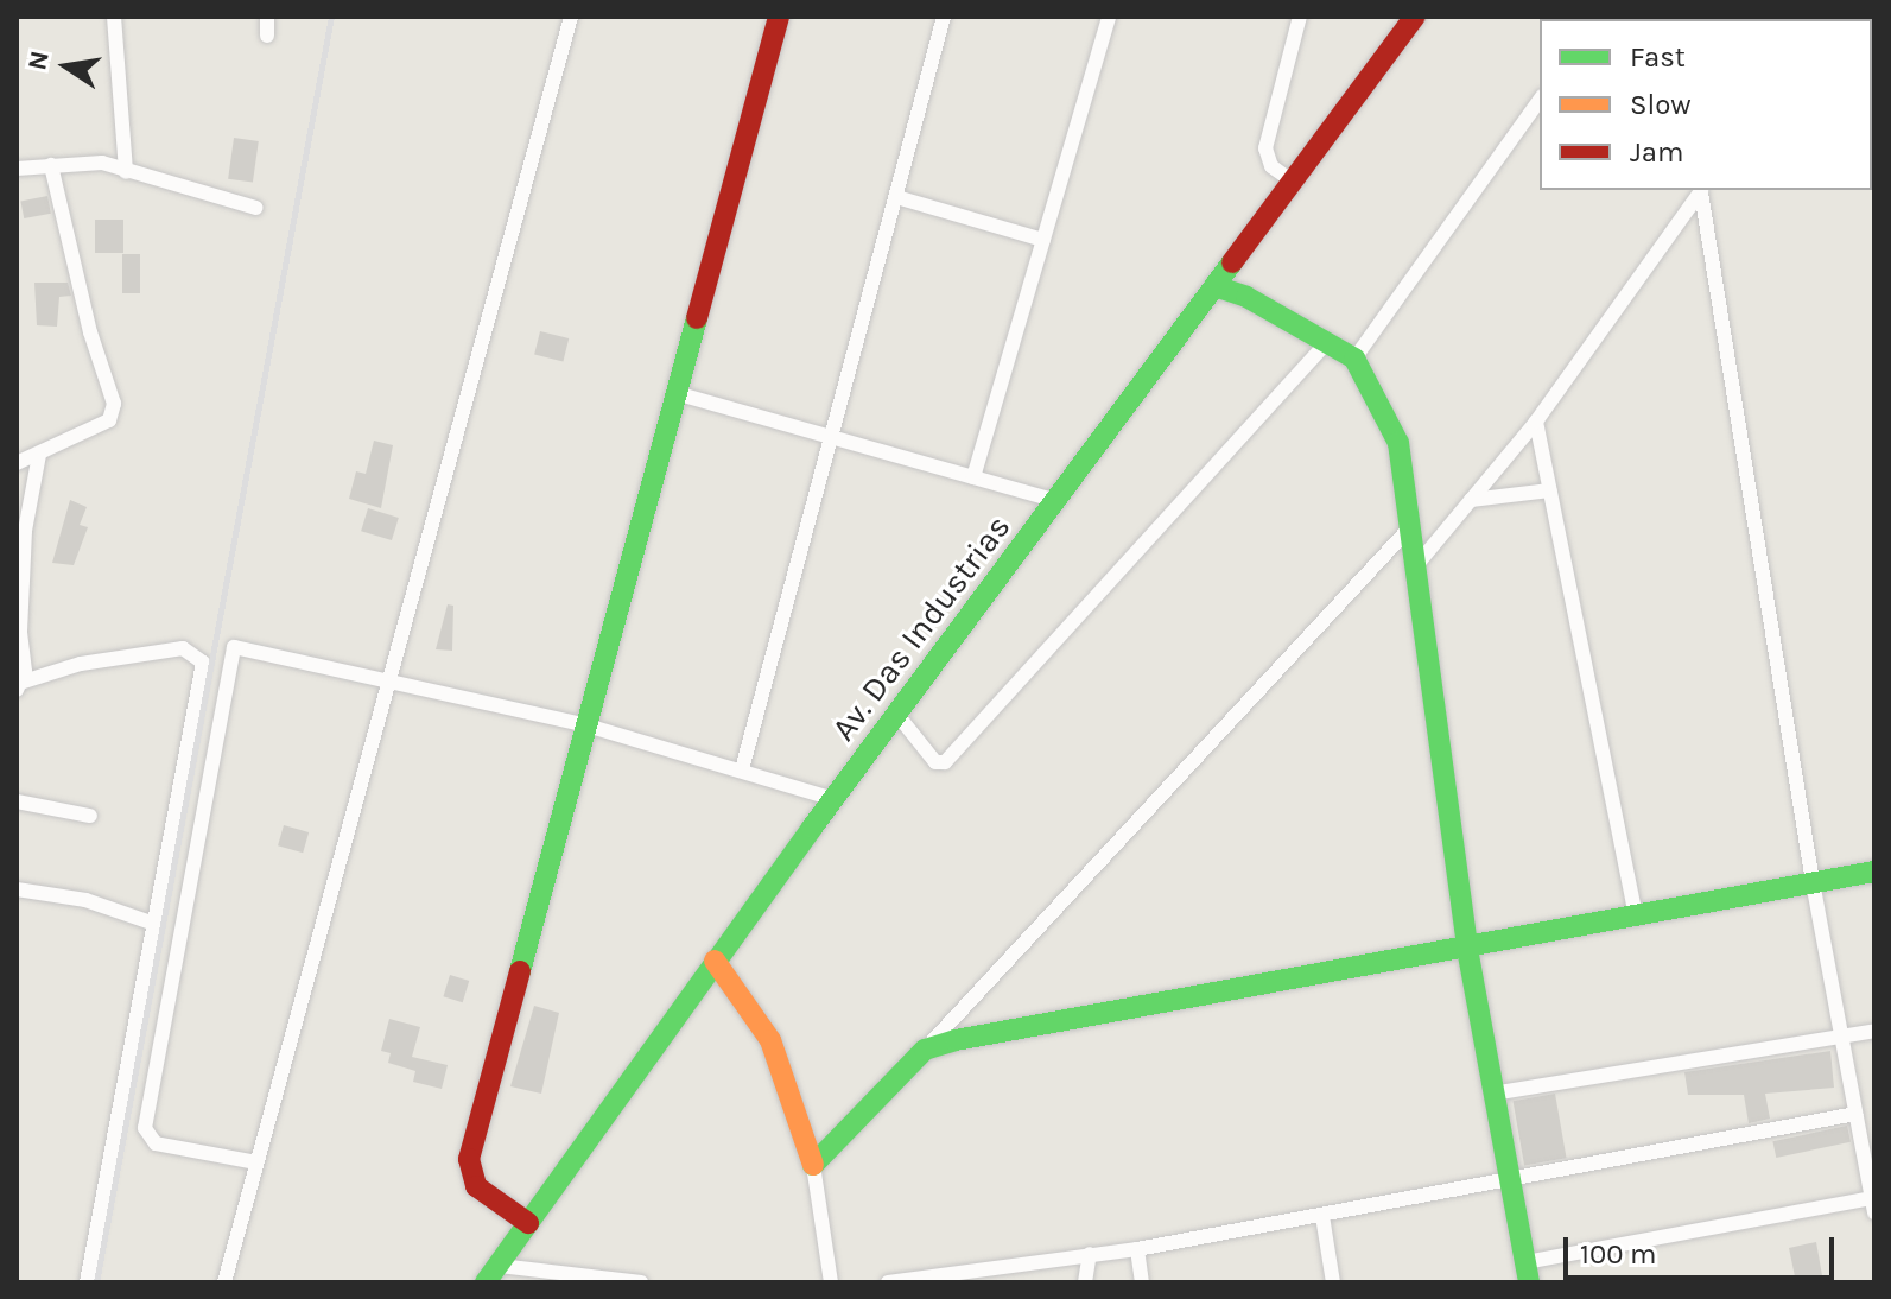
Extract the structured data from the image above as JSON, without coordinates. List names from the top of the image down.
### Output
{
  "streets": {
    "street": ["Av. Das Industrias"]
  },
  "legend": ["Fast", "Slow", "Jam"],
  "scale_bar": "100 m",
  "north": "left"
}
